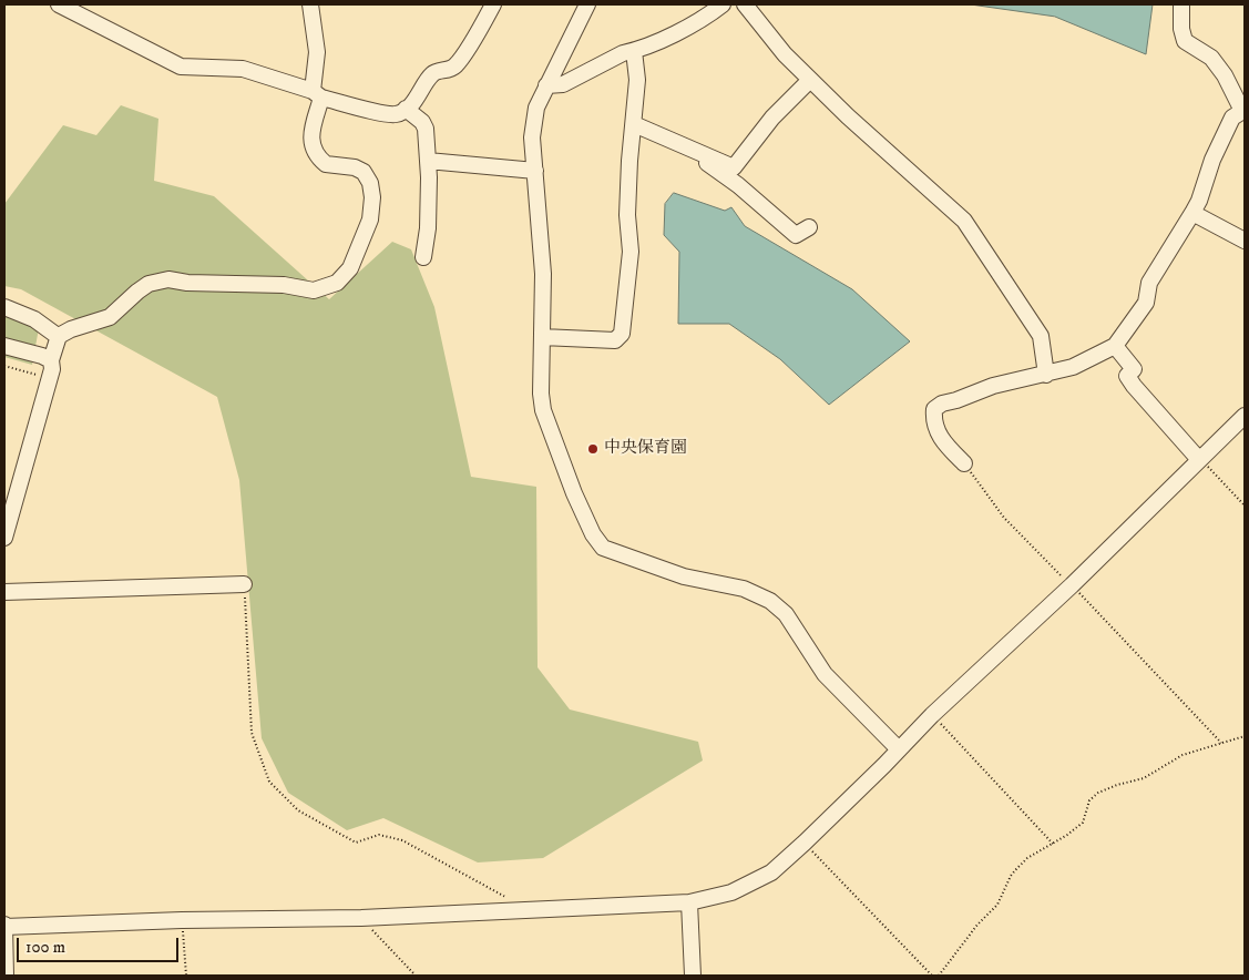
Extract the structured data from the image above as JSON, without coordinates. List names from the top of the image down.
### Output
{
  "places": ["中央保育園"],
  "scale_bar": "100 m"
}
